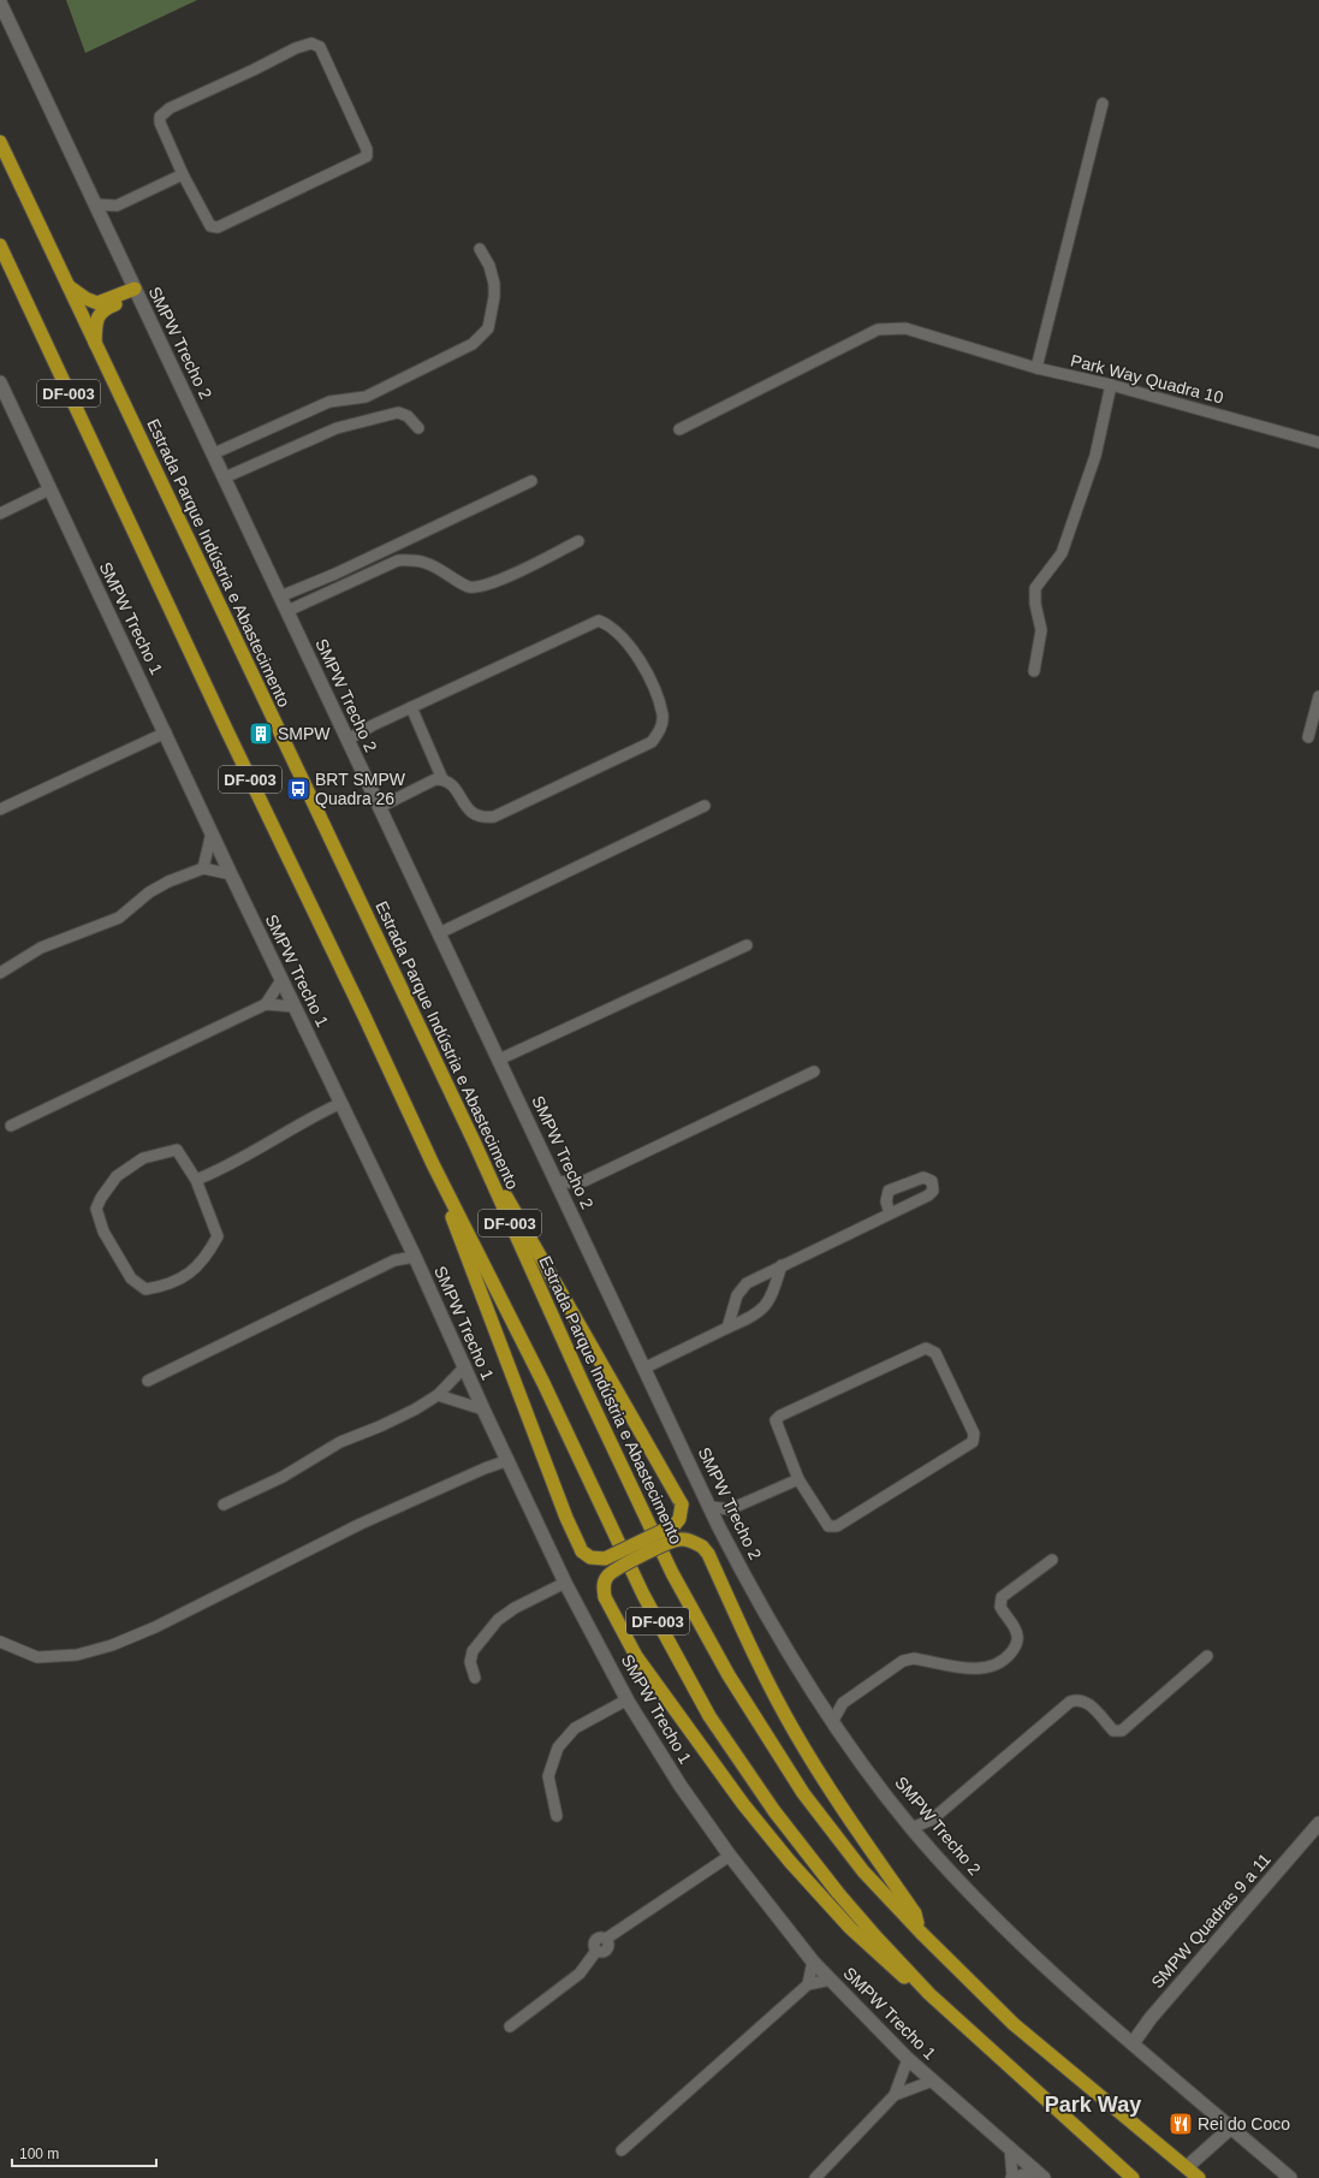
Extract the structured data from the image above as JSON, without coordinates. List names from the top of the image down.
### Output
{
  "streets": {
    "highway": ["DF-003", "Estrada Parque Indústria e Abastecimento"],
    "street": [
      "SMPW Trecho 2",
      "Park Way Quadra 10",
      "SMPW Trecho 1",
      "SMPW Quadras 9 a 11"
    ]
  },
  "crossings": [
    ["SMPW Trecho 2", "SMPW Quadras 9 a 11"]
  ],
  "districts": ["Park Way"],
  "places": {
    "building": ["SMPW"],
    "bus stop": ["BRT SMPW Quadra 26"],
    "restaurant": ["Rei do Coco"]
  },
  "scale_bar": "100 m"
}
